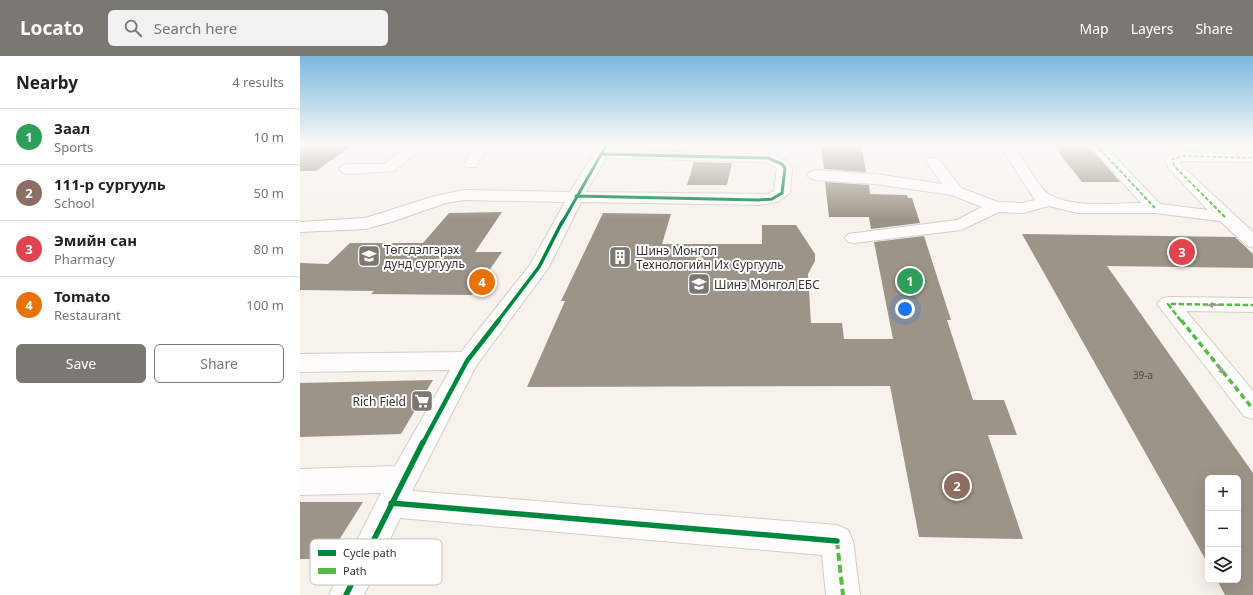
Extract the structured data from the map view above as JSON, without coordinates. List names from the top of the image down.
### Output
{
  "places": {
    "school or university": ["Төгсдэлгэрэх дунд сургууль", "Шинэ Монгол ЕБС"],
    "building": ["Шинэ Монгол Технологийн Их Сургууль"],
    "supermarket": ["Rich Field"]
  },
  "house_numbers": ["39-а"],
  "legend": ["Cycle path", "Path"],
  "page": {
    "header": "Locato",
    "search": "Search here",
    "nav": ["Map", "Layers", "Share"],
    "heading": ["Nearby", "4 results"],
    "list": [
      {
        "mark": "1",
        "name": "Заал",
        "note": "Sports",
        "value": "10 m"
      },
      {
        "mark": "2",
        "name": "111-р сургууль",
        "note": "School",
        "value": "50 m"
      },
      {
        "mark": "3",
        "name": "Эмийн сан",
        "note": "Pharmacy",
        "value": "80 m"
      },
      {
        "mark": "4",
        "name": "Tomato",
        "note": "Restaurant",
        "value": "100 m"
      }
    ],
    "pins": [
      "3",
      "1",
      "4",
      "2"
    ],
    "buttons": ["Save", "Share"],
    "map_buttons": ["+", "−"]
  }
}
